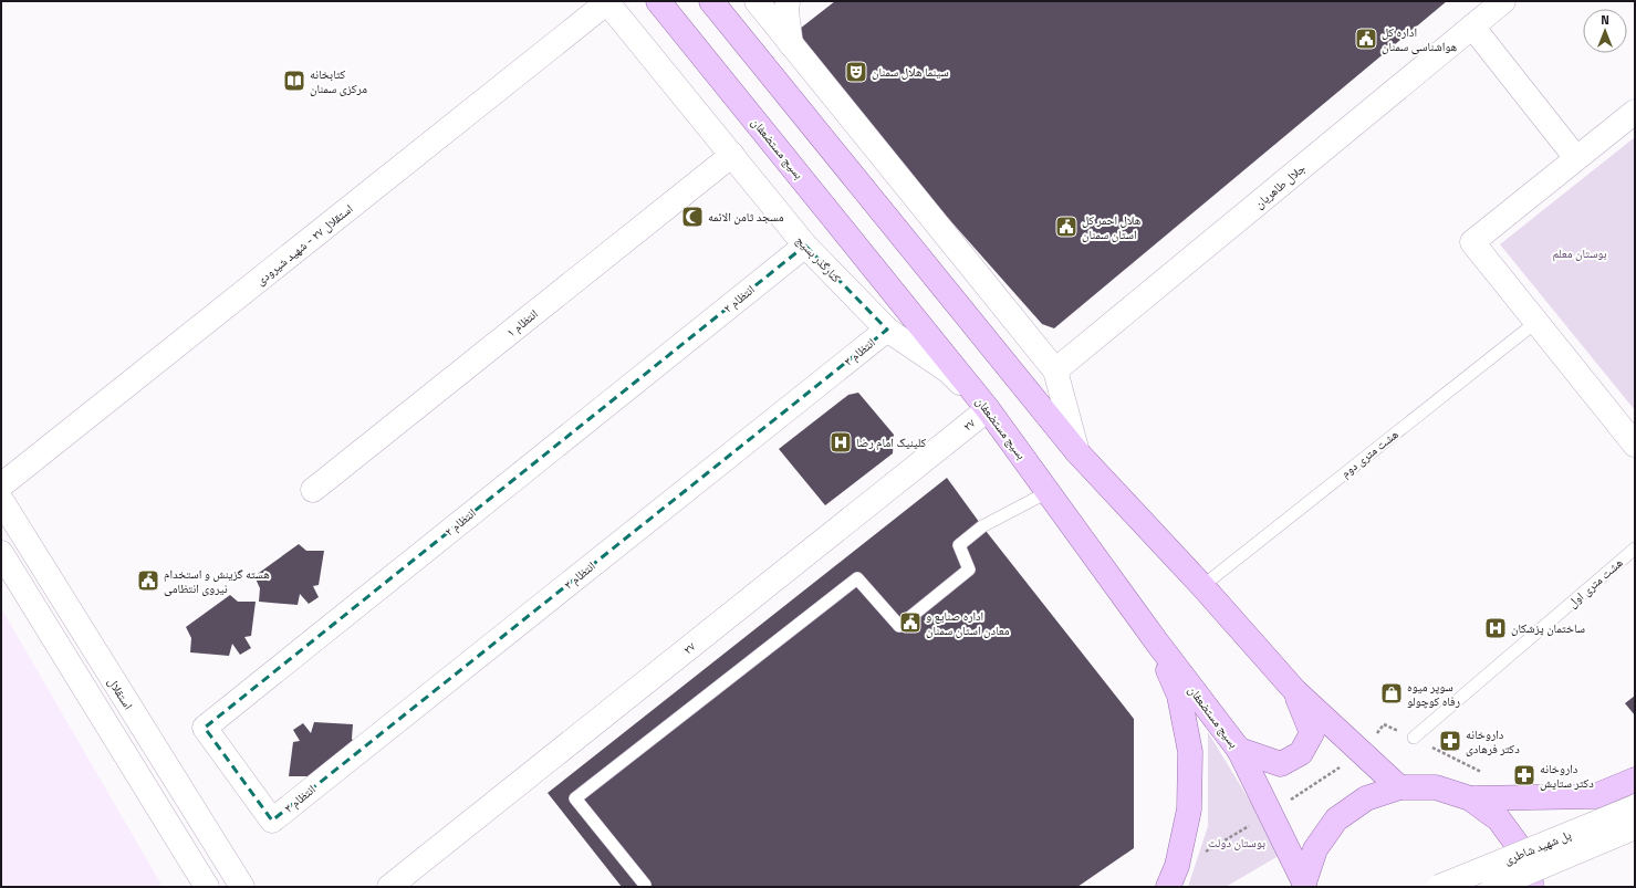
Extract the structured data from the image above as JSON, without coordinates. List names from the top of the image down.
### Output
{
  "streets": {
    "main road": ["بسیج مستضعفان"],
    "street": [
      "جلال طاهریان",
      "استقلال ۲۷ - شهید شیرودی",
      "کنارگذر بسیج",
      "انتظام ۲",
      "انتظام ۱",
      "انتظام ۳",
      "۲۷",
      "استقلال",
      "پل شهید شاطری"
    ],
    "lane": ["هشت متری دوم", "هشت متری اول"]
  },
  "crossings": [
    ["بسیج مستضعفان", "کنارگذر بسیج"],
    ["بسیج مستضعفان", "۲۷"],
    ["استقلال ۲۷ - شهید شیرودی", "کنارگذر بسیج"],
    ["کنارگذر بسیج", "انتظام ۲"],
    ["کنارگذر بسیج", "انتظام ۱"],
    ["کنارگذر بسیج", "انتظام ۳"],
    ["کنارگذر بسیج", "۲۷"],
    ["انتظام ۲", "انتظام ۳"]
  ],
  "parks": ["بوستان معلم", "بوستان دولت"],
  "places": {
    "public building": [
      "اداره کل هواشناسی سمنان",
      "هلال احمر کل استان سمنان",
      "هسته گزینش و استخدام نیروی انتظامی",
      "اداره صنایع و معادن استان سمنان"
    ],
    "theatre": ["سینما هلال سمنان"],
    "library": ["کتابخانه مرکزی سمنان"],
    "mosque": ["مسجد ثامن الائمه"],
    "hospital": ["کلینیک امام رضا", "ساختمان پزشکان"],
    "shop": ["سوپر میوه رفاه کوچولو"],
    "pharmacy": ["داروخانه دکتر فرهادی", "داروخانه دکتر ستایش"]
  },
  "north": "top"
}
